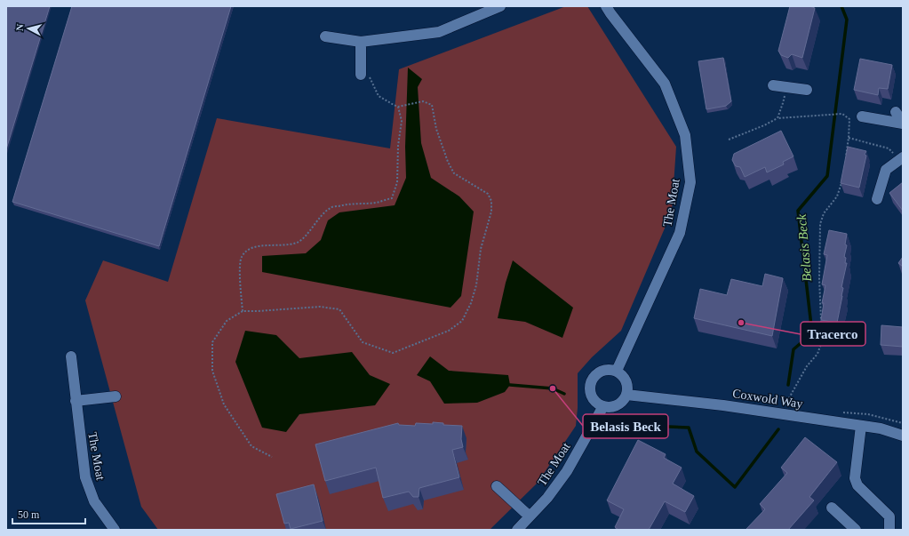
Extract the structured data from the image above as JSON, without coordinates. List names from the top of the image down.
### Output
{
  "streets": {
    "street": ["The Moat", "Coxwold Way"]
  },
  "crossings": [
    ["The Moat", "Coxwold Way"]
  ],
  "water": ["Belasis Beck"],
  "places": ["Tracerco", "Belasis Beck"],
  "scale_bar": "50 m",
  "north": "left"
}
